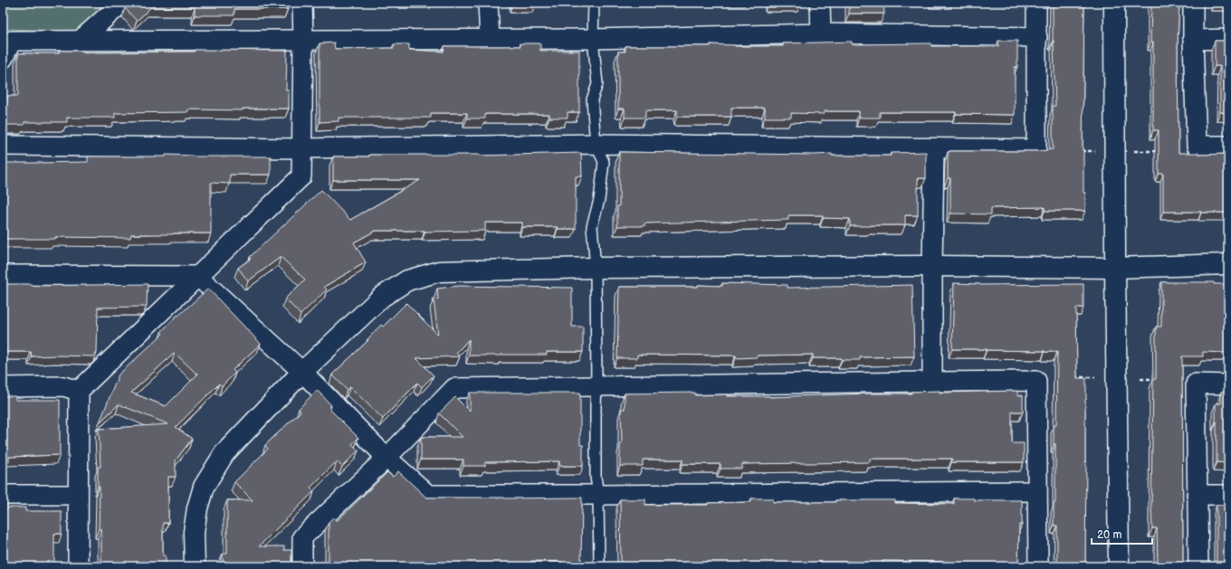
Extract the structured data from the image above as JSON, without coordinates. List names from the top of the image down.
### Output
{
  "scale_bar": "20 m"
}
